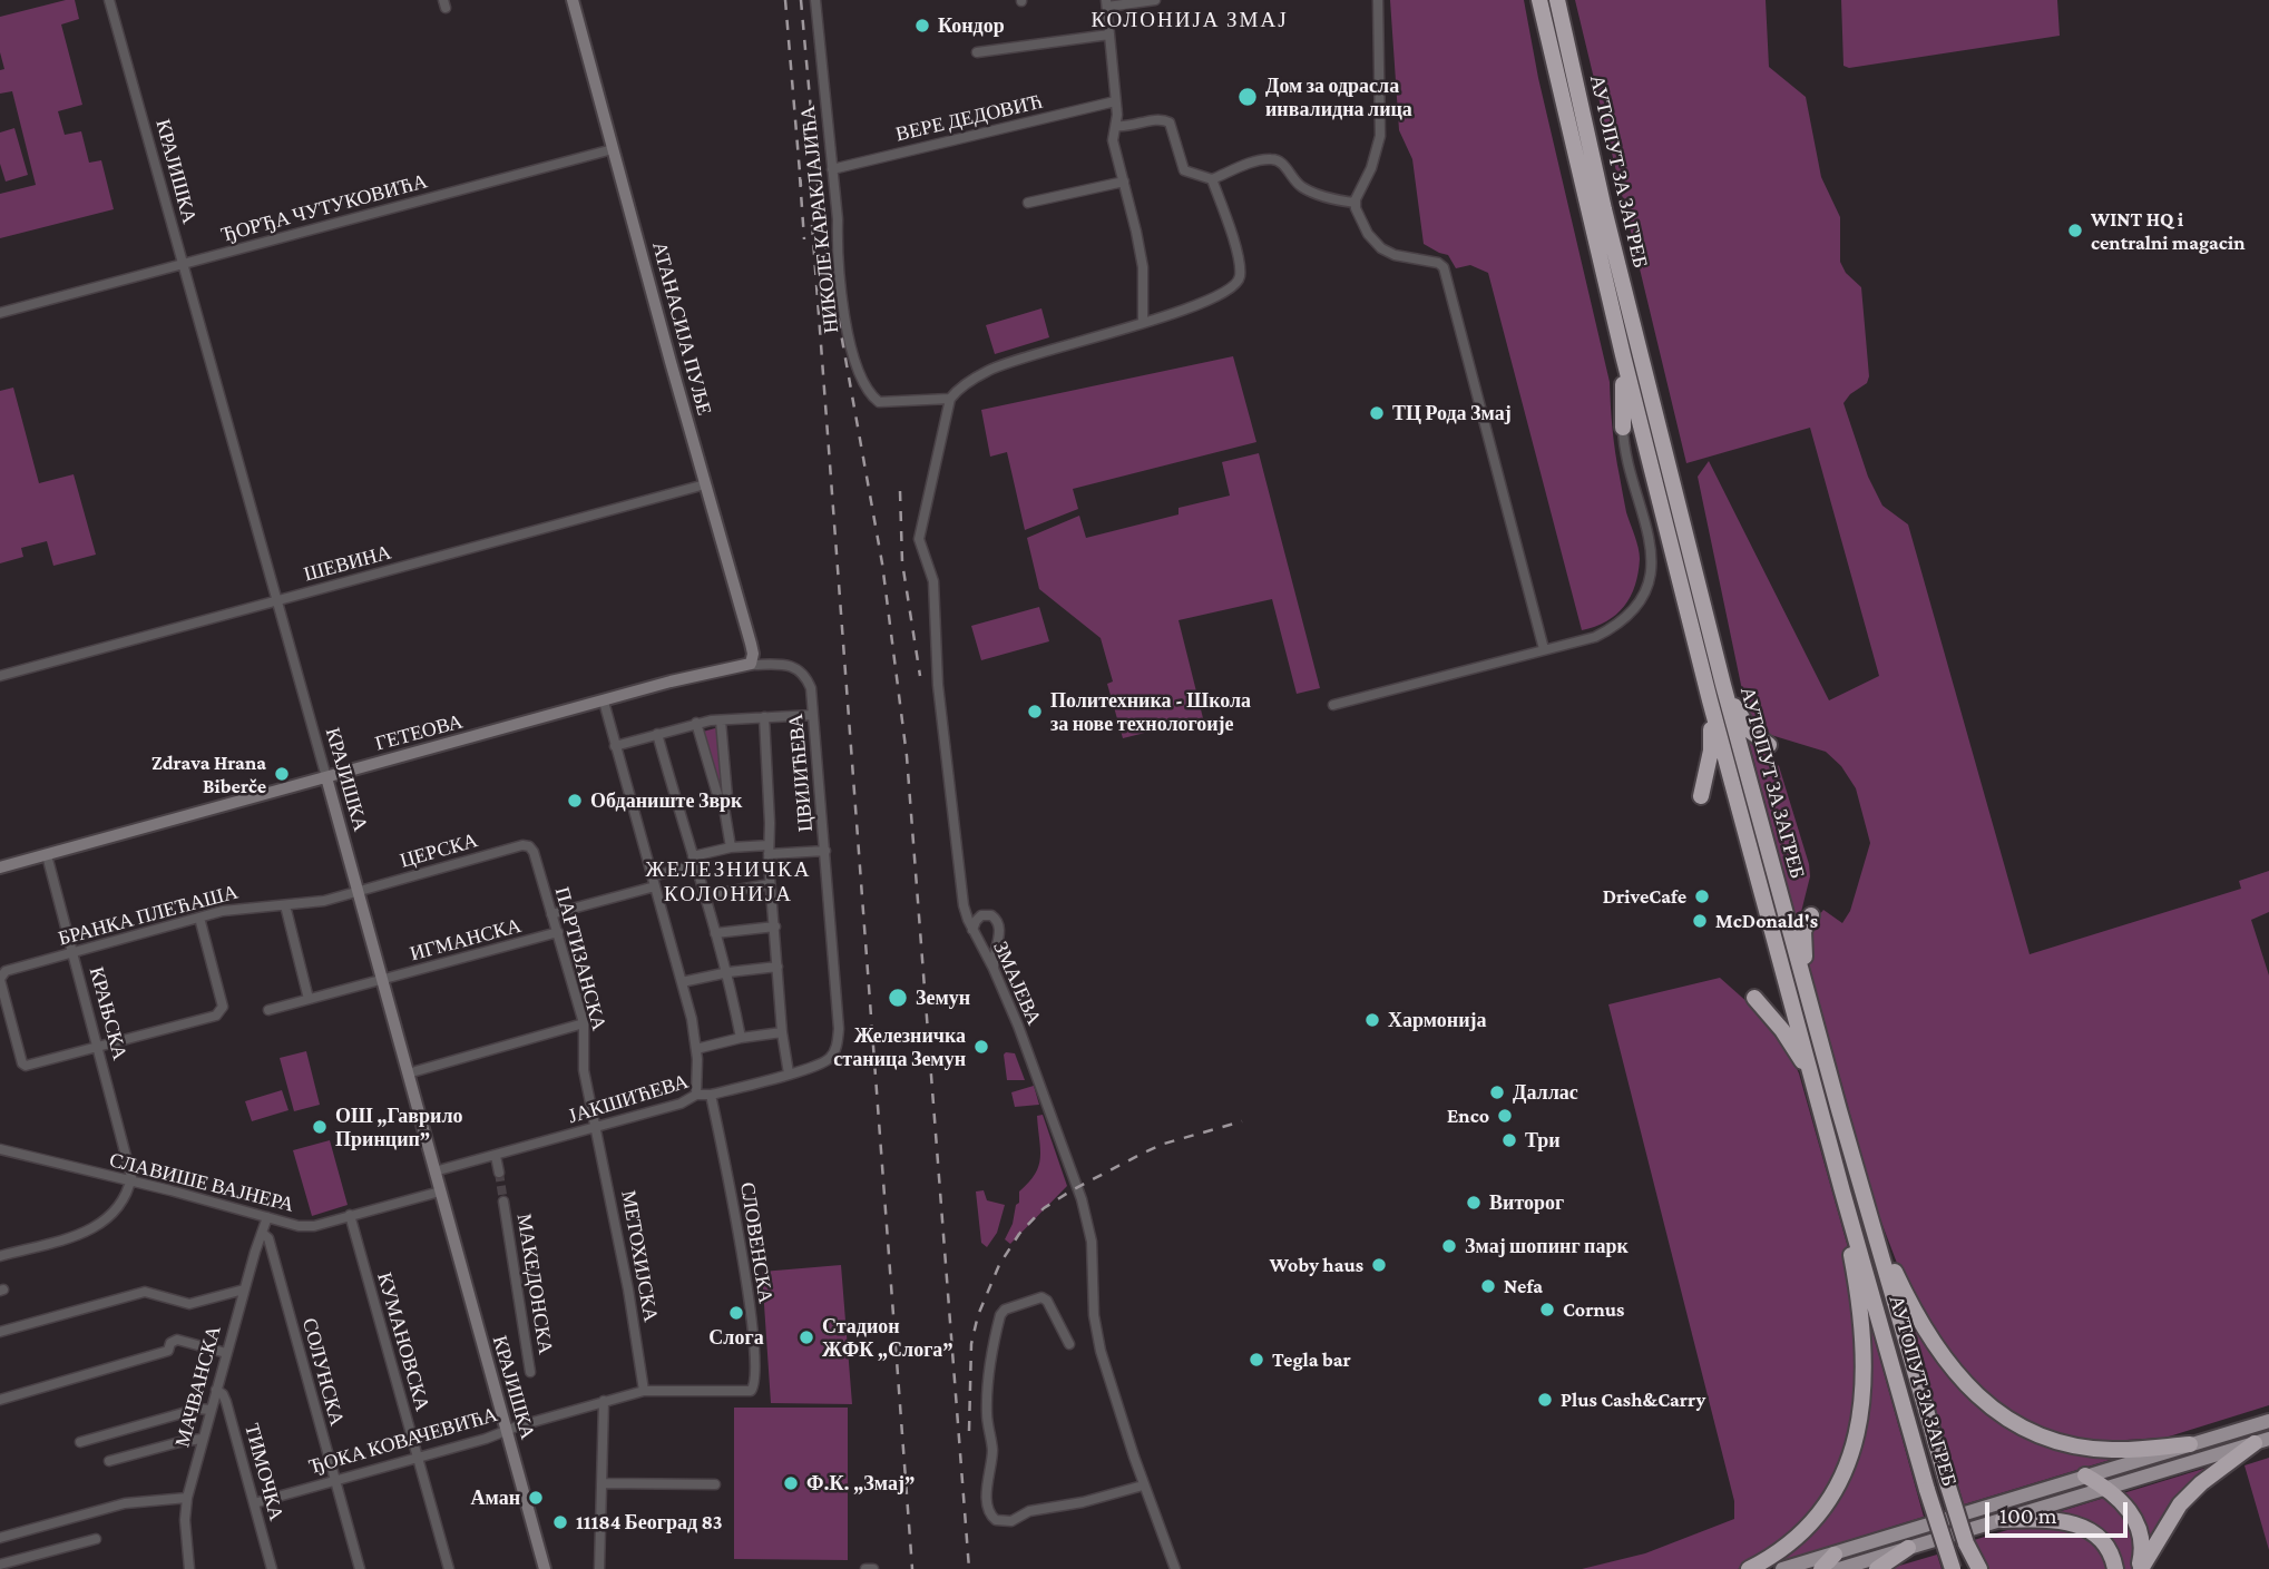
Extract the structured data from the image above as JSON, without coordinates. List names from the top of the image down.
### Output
{
  "streets": {
    "highway": ["АУТОПУТ ЗА ЗАГРЕБ"],
    "main road": ["КРАЈИШКА", "АТАНАСИЈА ПУЉЕ", "ГЕТЕОВА"],
    "street": [
      "ВЕРЕ ДЕДОВИЋ",
      "ЂОРЂА ЧУТУКОВИЋА",
      "НИКОЛЕ КАРАКЛАЈИЋА",
      "ШЕВИНА",
      "ЦВИЈИЋЕВА",
      "ЦЕРСКА",
      "БРАНКА ПЛЕЋАША",
      "ИГМАНСКА",
      "ПАРТИЗАНСКА",
      "ЗМАЈЕВА",
      "КРАЊСКА",
      "ЈАКШИЋЕВА",
      "СЛАВИШЕ ВАЈНЕРА",
      "СЛОВЕНСКА",
      "МЕТОХИЈСКА",
      "МАКЕДОНСКА",
      "КУМАНОВСКА",
      "СОЛУНСКА",
      "МАЧВАНСКА",
      "ЂОКА КОВАЧЕВИЋА",
      "ТИМОЧКА"
    ]
  },
  "crossings": [
    ["ВЕРЕ ДЕДОВИЋ", "НИКОЛЕ КАРАКЛАЈИЋА"],
    ["КРАЈИШКА", "ЂОРЂА ЧУТУКОВИЋА"],
    ["КРАЈИШКА", "ШЕВИНА"],
    ["КРАЈИШКА", "ГЕТЕОВА"],
    ["КРАЈИШКА", "ЦЕРСКА"],
    ["КРАЈИШКА", "БРАНКА ПЛЕЋАША"],
    ["КРАЈИШКА", "ИГМАНСКА"],
    ["КРАЈИШКА", "ЈАКШИЋЕВА"],
    ["КРАЈИШКА", "СЛАВИШЕ ВАЈНЕРА"],
    ["КРАЈИШКА", "ЂОКА КОВАЧЕВИЋА"],
    ["ЂОРЂА ЧУТУКОВИЋА", "АТАНАСИЈА ПУЉЕ"],
    ["НИКОЛЕ КАРАКЛАЈИЋА", "ЗМАЈЕВА"],
    ["АТАНАСИЈА ПУЉЕ", "ШЕВИНА"],
    ["АТАНАСИЈА ПУЉЕ", "ГЕТЕОВА"],
    ["ГЕТЕОВА", "ЦВИЈИЋЕВА"],
    ["ГЕТЕОВА", "КРАЊСКА"],
    ["ЦВИЈИЋЕВА", "ЈАКШИЋЕВА"],
    ["ЦЕРСКА", "БРАНКА ПЛЕЋАША"],
    ["ЦЕРСКА", "ПАРТИЗАНСКА"],
    ["БРАНКА ПЛЕЋАША", "КРАЊСКА"],
    ["ИГМАНСКА", "ПАРТИЗАНСКА"],
    ["ПАРТИЗАНСКА", "ЈАКШИЋЕВА"],
    ["ПАРТИЗАНСКА", "МЕТОХИЈСКА"],
    ["КРАЊСКА", "СЛАВИШЕ ВАЈНЕРА"],
    ["ЈАКШИЋЕВА", "СЛОВЕНСКА"],
    ["ЈАКШИЋЕВА", "МЕТОХИЈСКА"],
    ["СЛАВИШЕ ВАЈНЕРА", "КУМАНОВСКА"],
    ["СЛАВИШЕ ВАЈНЕРА", "МАЧВАНСКА"],
    ["СЛОВЕНСКА", "ЂОКА КОВАЧЕВИЋА"],
    ["МЕТОХИЈСКА", "ЂОКА КОВАЧЕВИЋА"],
    ["КУМАНОВСКА", "ЂОКА КОВАЧЕВИЋА"],
    ["СОЛУНСКА", "МАЧВАНСКА"],
    ["СОЛУНСКА", "ЂОКА КОВАЧЕВИЋА"],
    ["МАЧВАНСКА", "ТИМОЧКА"],
    ["ЂОКА КОВАЧЕВИЋА", "ТИМОЧКА"]
  ],
  "districts": ["КОЛОНИЈА ЗМАЈ", "ЖЕЛЕЗНИЧКА КОЛОНИЈА"],
  "places": [
    "Кондор",
    "Дом за одрасла инвалидна лица",
    "WINT HQ i centralni magacin",
    "ТЦ Рода Змај",
    "Политехника - Школа за нове технологоије",
    "Zdrava Hrana Biberče",
    "Обданиште Зврк",
    "DriveCafe",
    "McDonald's",
    "Земун",
    "Хармонија",
    "Железничка станица Земун",
    "Даллас",
    "Enco",
    "ОШ „Гаврило Принцип”",
    "Три",
    "Виторог",
    "Змај шопинг парк",
    "Woby haus",
    "Nefa",
    "Cornus",
    "Слога",
    "Стадион ЖФК „Слога”",
    "Tegla bar",
    "Plus Cash&Carry",
    "Ф.К. „Змај”",
    "Аман",
    "11184 Београд 83"
  ],
  "scale_bar": "100 m"
}
